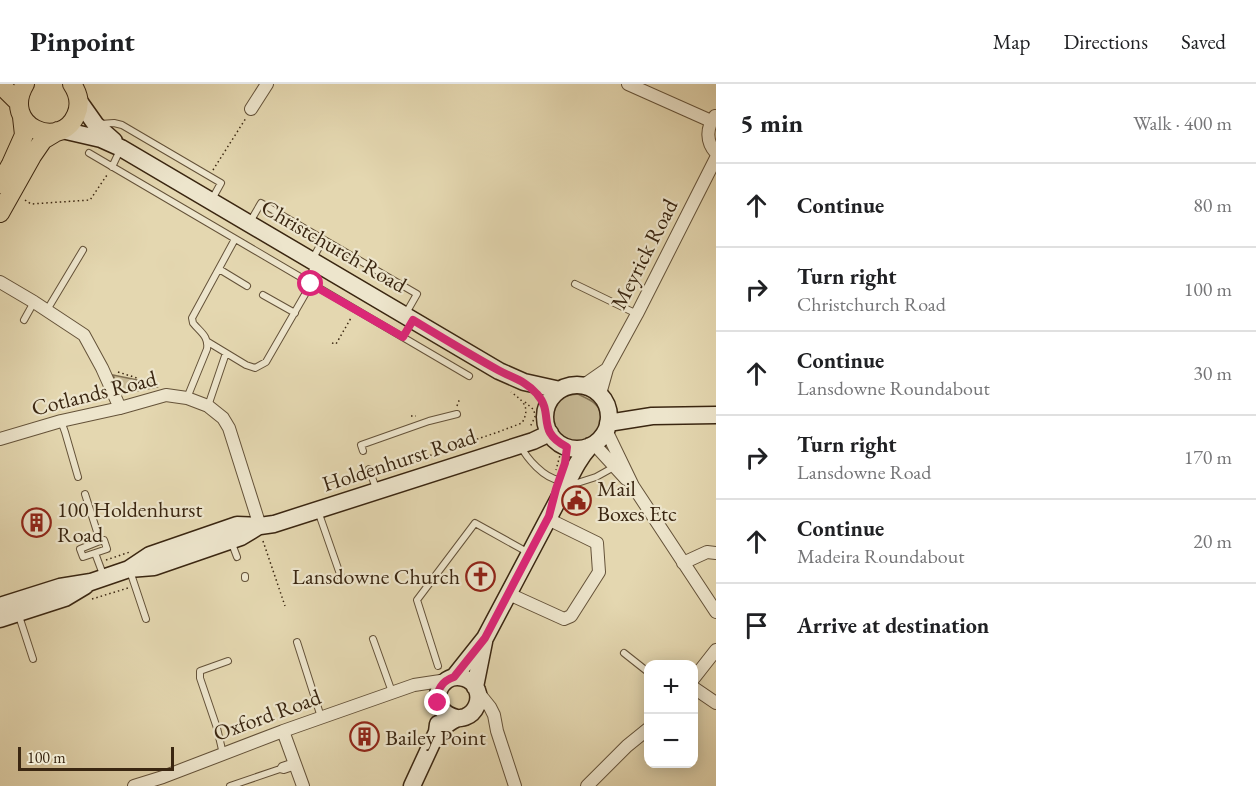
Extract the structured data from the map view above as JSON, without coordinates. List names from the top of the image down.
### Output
{
  "streets": {
    "main road": ["Christchurch Road", "Holdenhurst Road"],
    "street": ["Meyrick Road", "Cotlands Road", "Oxford Road"]
  },
  "crossings": [
    ["Christchurch Road", "Meyrick Road"],
    ["Christchurch Road", "Holdenhurst Road"],
    ["Meyrick Road", "Holdenhurst Road"],
    ["Cotlands Road", "Holdenhurst Road"]
  ],
  "places": {
    "public building": ["Mail Boxes Etc"],
    "building": ["100 Holdenhurst Road", "Bailey Point"],
    "church": ["Lansdowne Church"]
  },
  "scale_bar": "100 m",
  "page": {
    "header": "Pinpoint",
    "nav": ["Map", "Directions", "Saved"],
    "heading": ["5 min", "Walk · 400 m"],
    "list": [
      ["Continue", "80 m"],
      ["Turn right", "Christchurch Road", "100 m"],
      ["Continue", "Lansdowne Roundabout", "30 m"],
      ["Turn right", "Lansdowne Road", "170 m"],
      ["Continue", "Madeira Roundabout", "20 m"],
      "Arrive at destination"
    ],
    "map_buttons": ["+", "−"],
    "scale": "100 m"
  }
}
